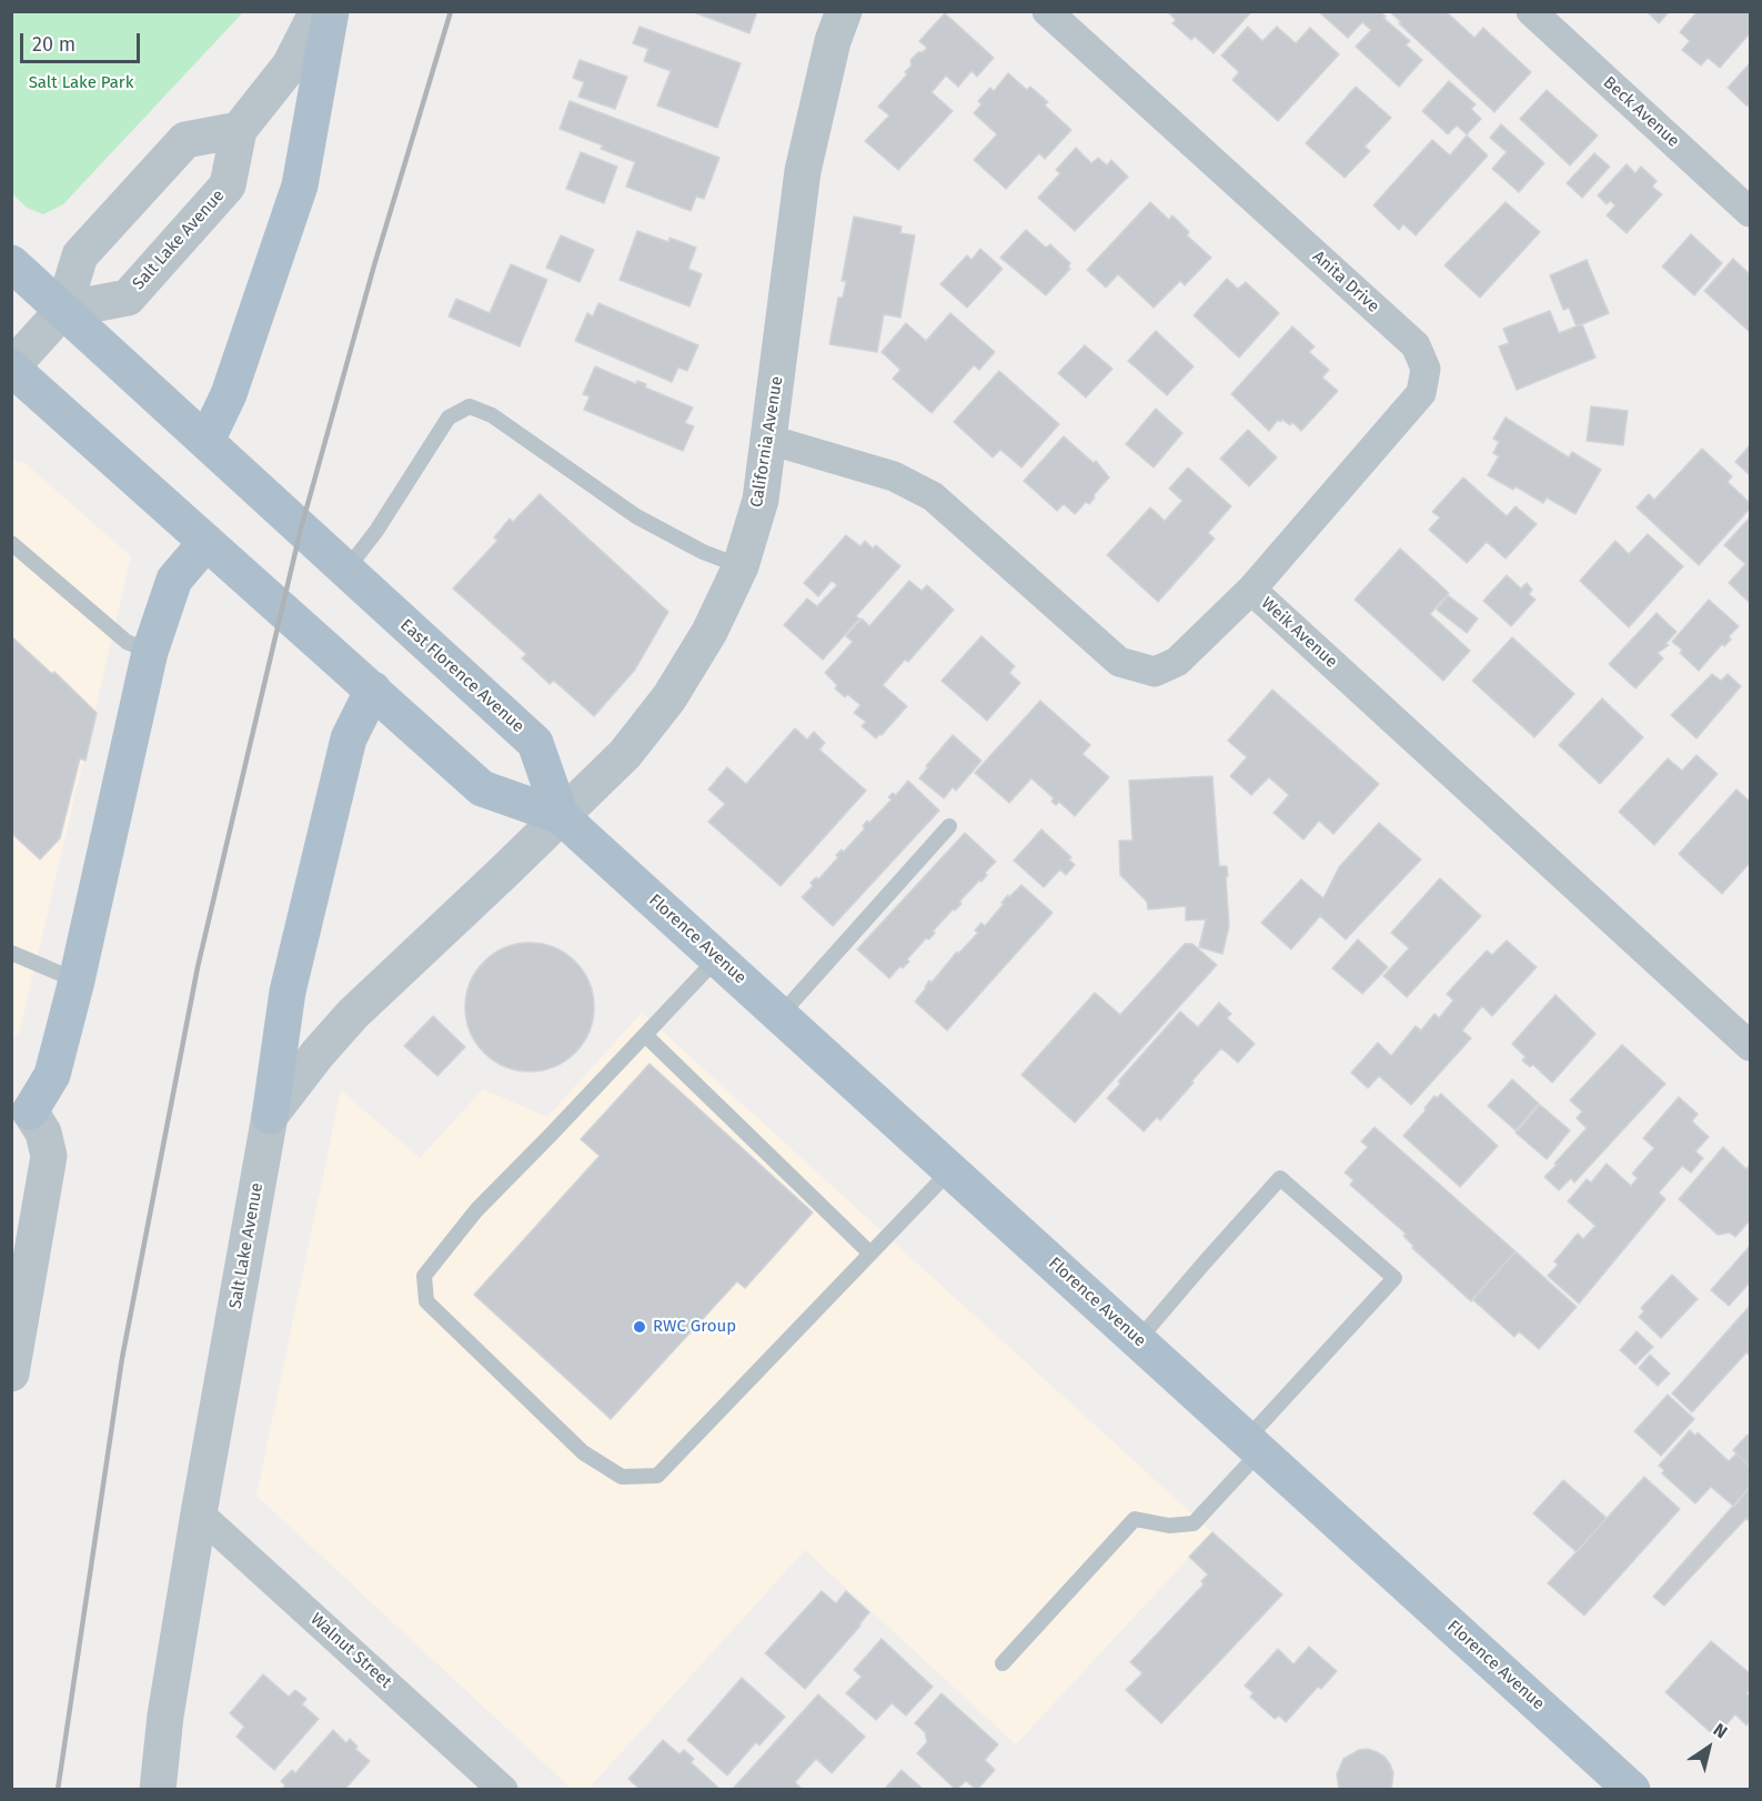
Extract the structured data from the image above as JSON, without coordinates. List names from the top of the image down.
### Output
{
  "streets": {
    "main road": ["East Florence Avenue", "Florence Avenue"],
    "street": [
      "Beck Avenue",
      "Salt Lake Avenue",
      "Anita Drive",
      "California Avenue",
      "Weik Avenue",
      "Walnut Street"
    ]
  },
  "crossings": [
    ["Salt Lake Avenue", "California Avenue"],
    ["Salt Lake Avenue", "East Florence Avenue"],
    ["Salt Lake Avenue", "Florence Avenue"],
    ["Salt Lake Avenue", "Walnut Street"],
    ["Anita Drive", "Weik Avenue"],
    ["California Avenue", "Weik Avenue"],
    ["California Avenue", "East Florence Avenue"],
    ["California Avenue", "Florence Avenue"],
    ["East Florence Avenue", "Florence Avenue"]
  ],
  "parks": ["Salt Lake Park"],
  "places": ["RWC Group"],
  "scale_bar": "20 m",
  "north": "top right"
}
